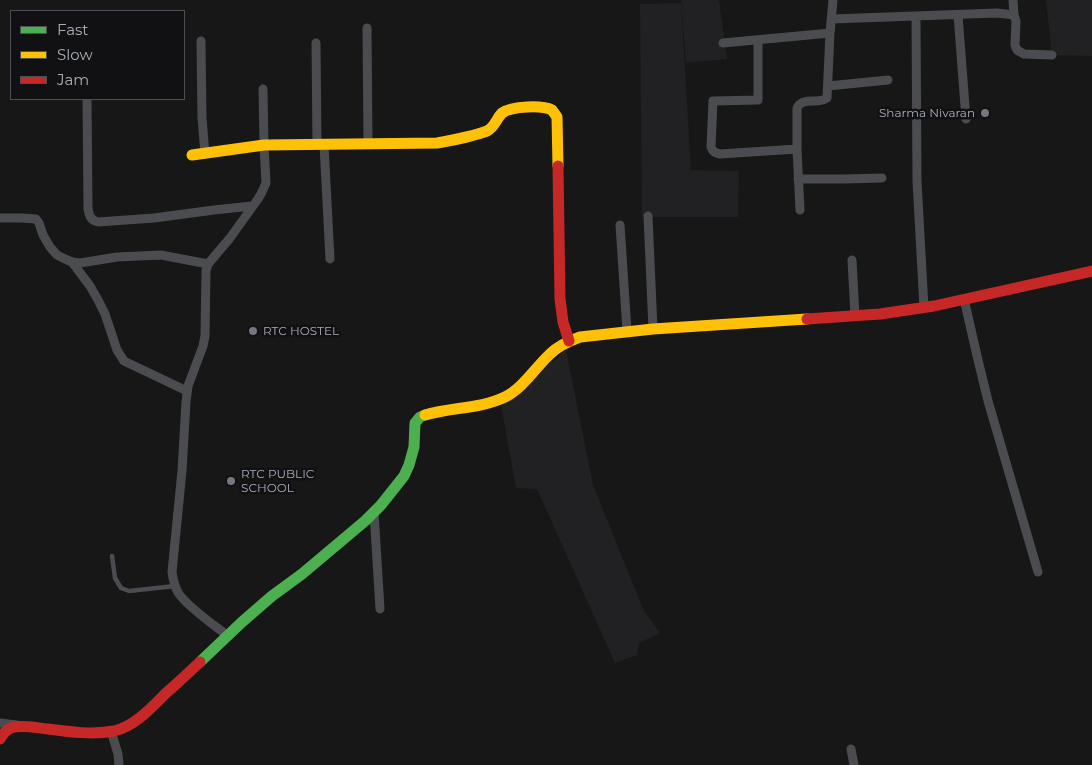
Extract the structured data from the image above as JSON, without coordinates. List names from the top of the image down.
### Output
{
  "places": ["Sharma Nivaran", "RTC HOSTEL", "RTC PUBLIC SCHOOL"],
  "legend": ["Fast", "Slow", "Jam"]
}
